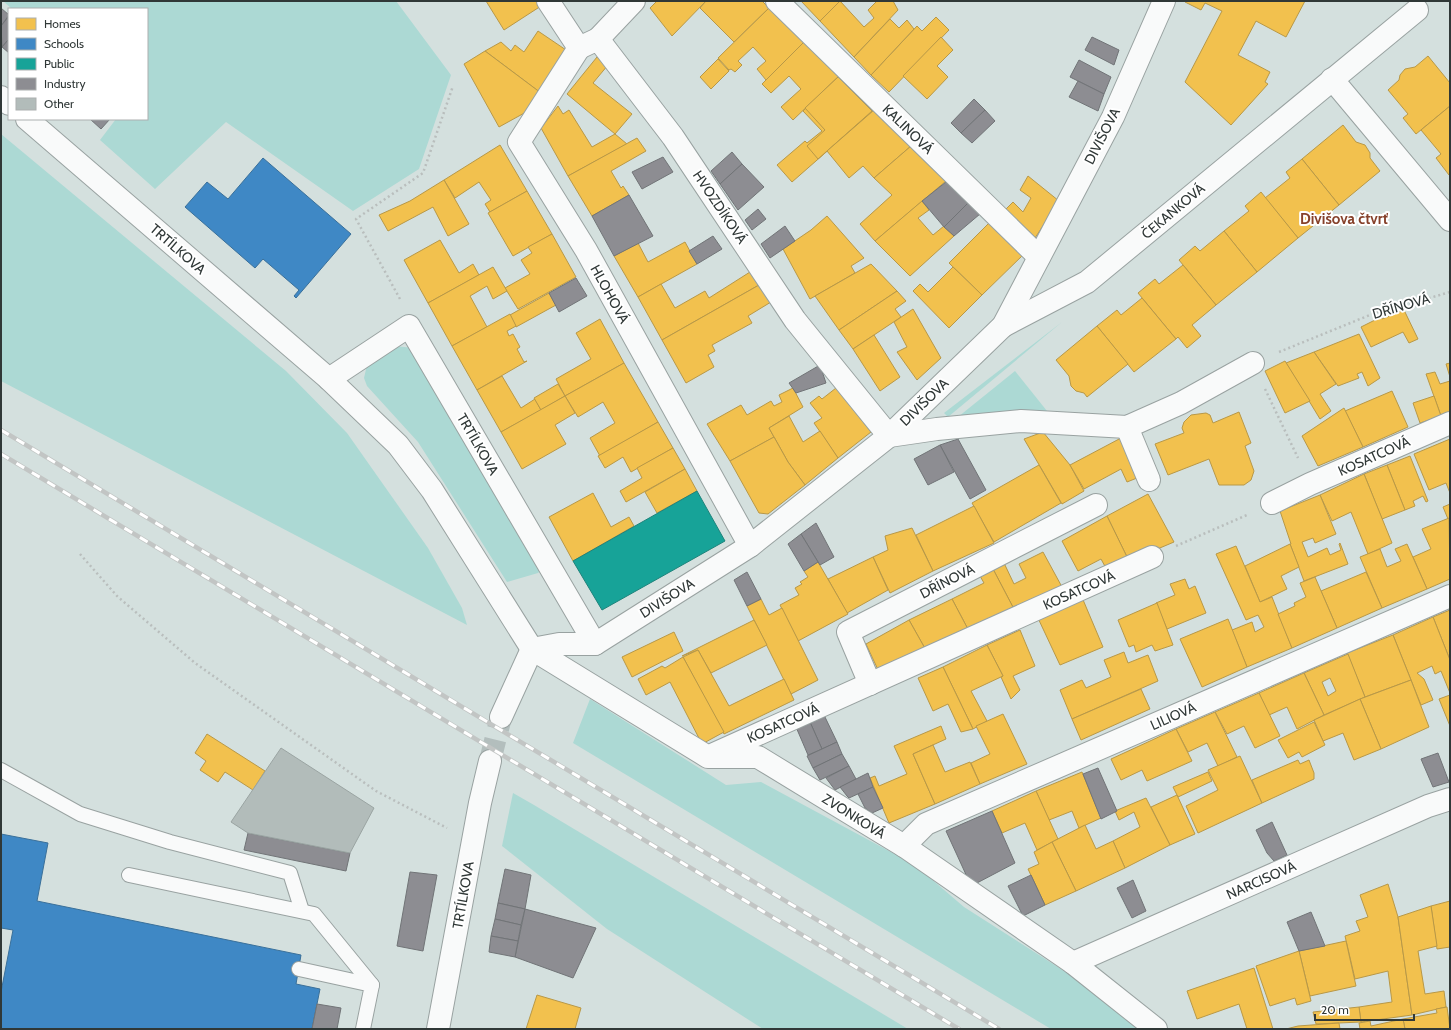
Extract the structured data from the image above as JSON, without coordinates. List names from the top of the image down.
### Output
{
  "streets": {
    "street": [
      "KALINOVÁ",
      "DIVIŠOVA",
      "HVOZDÍKOVÁ",
      "ČEKANKOVÁ",
      "TRTÍLKOVA",
      "HLOHOVÁ",
      "DŘÍNOVÁ",
      "KOSATCOVÁ",
      "LILIOVÁ",
      "ZVONKOVÁ",
      "NARCISOVÁ"
    ]
  },
  "crossings": [
    ["KALINOVÁ", "DIVIŠOVA"],
    ["DIVIŠOVA", "HVOZDÍKOVÁ"],
    ["DIVIŠOVA", "ČEKANKOVÁ"],
    ["DIVIŠOVA", "TRTÍLKOVA"],
    ["DIVIŠOVA", "HLOHOVÁ"],
    ["HVOZDÍKOVÁ", "HLOHOVÁ"],
    ["DŘÍNOVÁ", "KOSATCOVÁ"],
    ["KOSATCOVÁ", "ZVONKOVÁ"],
    ["LILIOVÁ", "ZVONKOVÁ"],
    ["ZVONKOVÁ", "NARCISOVÁ"]
  ],
  "districts": ["Divišova čtvrť"],
  "legend": [
    "Homes",
    "Schools",
    "Public",
    "Industry",
    "Other"
  ],
  "scale_bar": "20 m"
}
